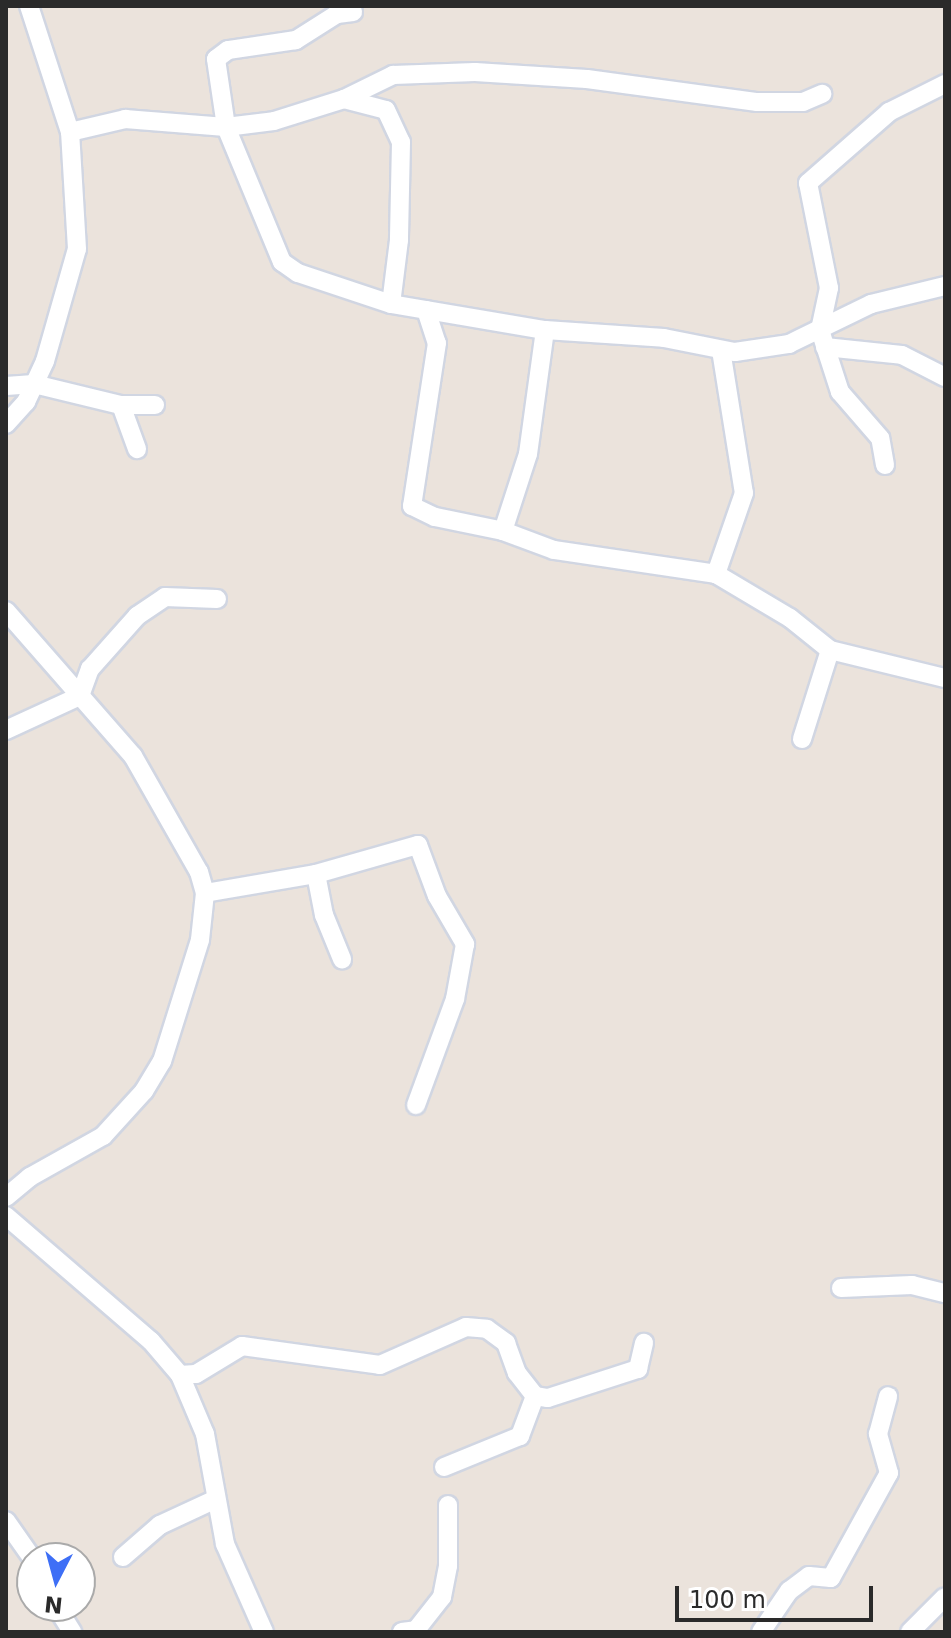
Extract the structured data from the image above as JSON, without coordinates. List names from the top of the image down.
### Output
{
  "scale_bar": "100 m",
  "north": "bottom"
}
